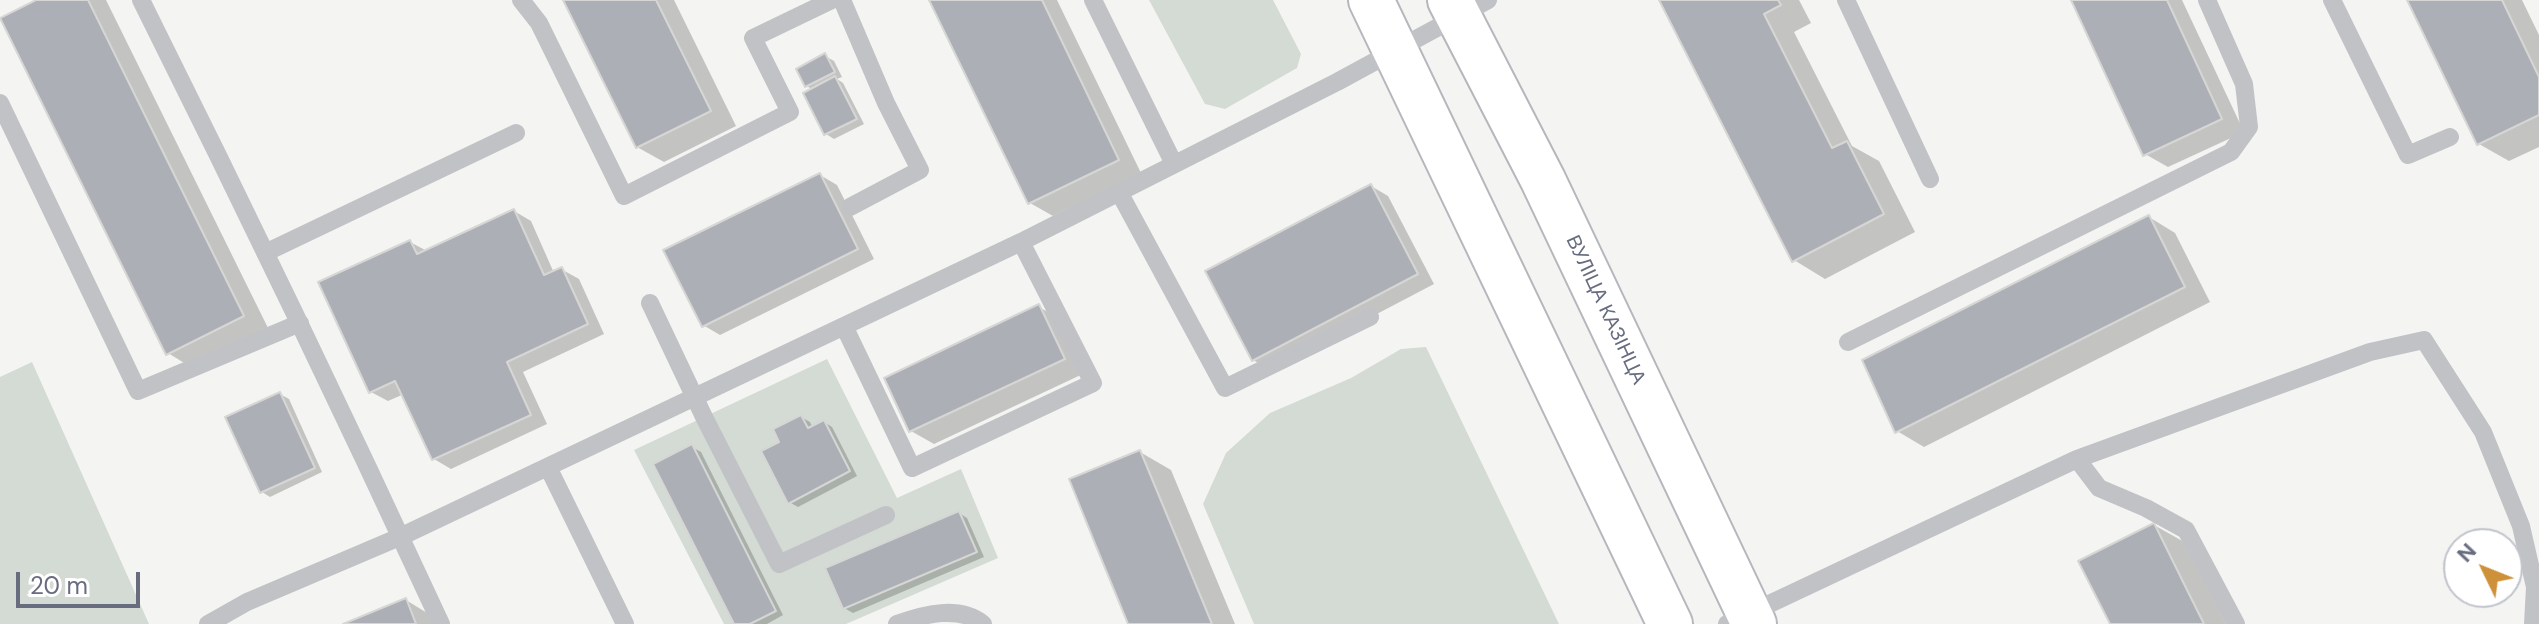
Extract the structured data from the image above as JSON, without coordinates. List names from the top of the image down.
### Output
{
  "streets": {
    "main road": ["ВУЛІЦА КАЗІНЦА"]
  },
  "scale_bar": "20 m",
  "north": "top left"
}
